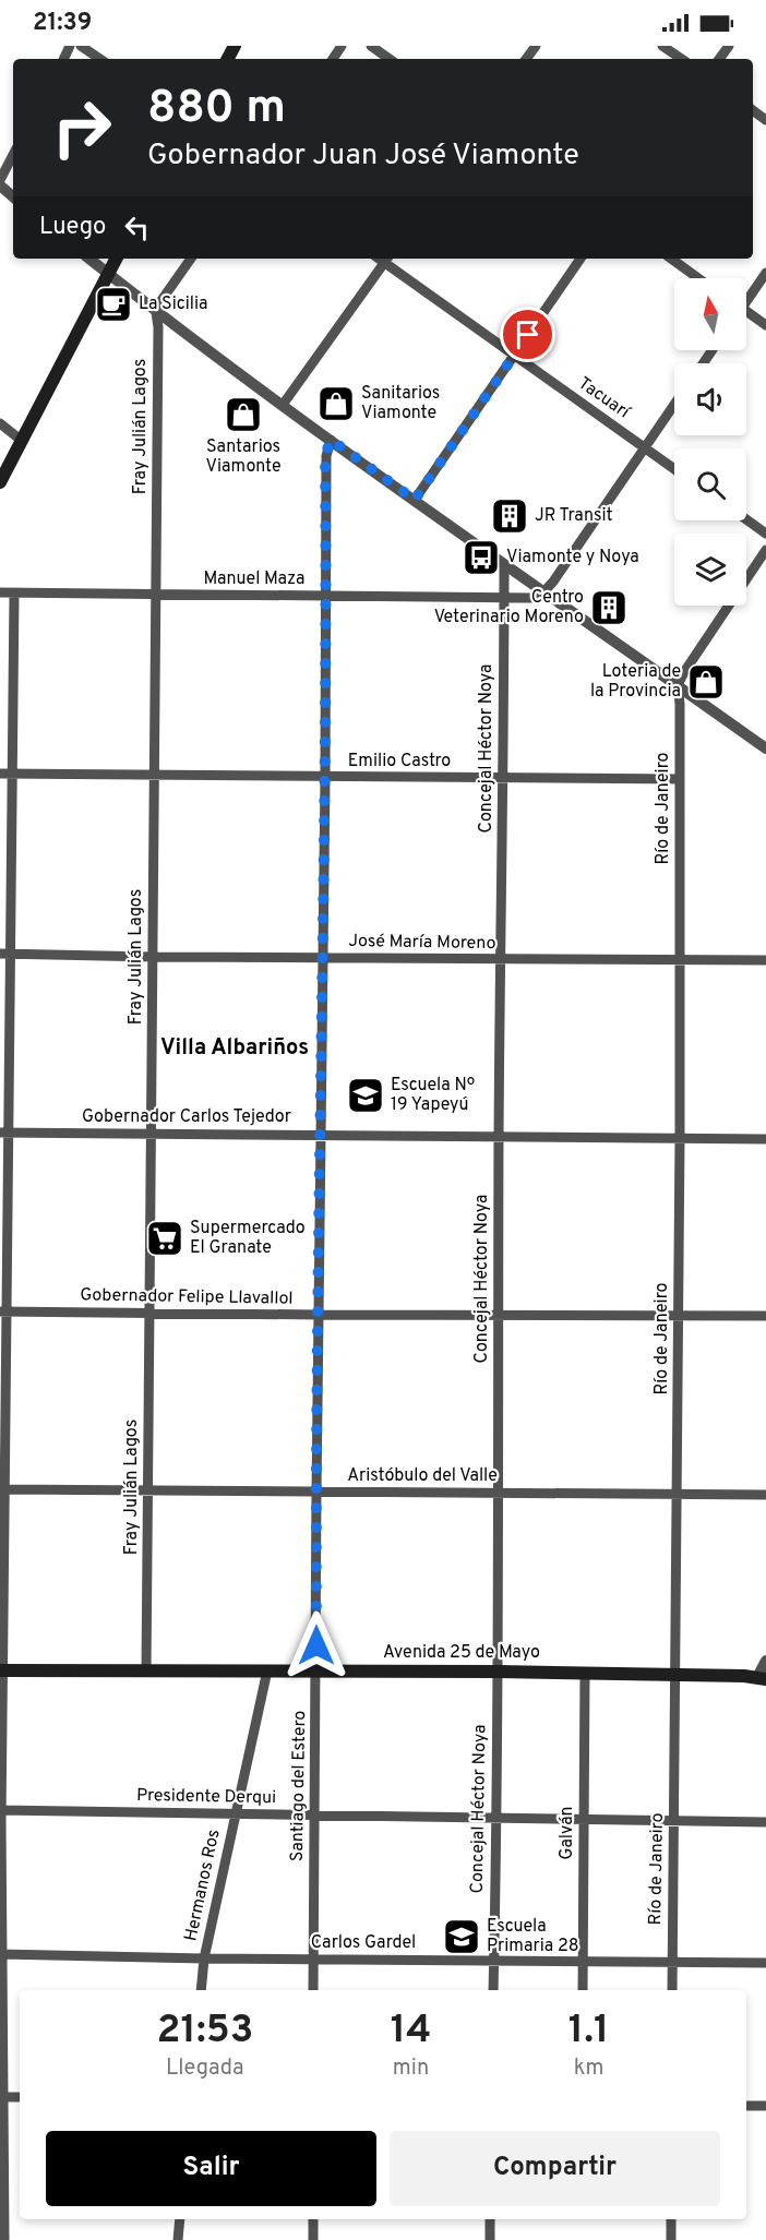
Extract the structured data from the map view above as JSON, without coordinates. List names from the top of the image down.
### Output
{
  "streets": {
    "main road": ["Avenida 25 de Mayo"],
    "street": [
      "Tacuarí",
      "Fray Julián Lagos",
      "Manuel Maza",
      "Concejal Héctor Noya",
      "Emilio Castro",
      "Río de Janeiro",
      "José María Moreno",
      "Gobernador Carlos Tejedor",
      "Gobernador Felipe Llavallol",
      "Aristóbulo del Valle",
      "Santiago del Estero",
      "Presidente Derqui",
      "Galván",
      "Hermanos Ros",
      "Carlos Gardel"
    ]
  },
  "crossings": [
    ["Fray Julián Lagos", "Manuel Maza"],
    ["Fray Julián Lagos", "Emilio Castro"],
    ["Fray Julián Lagos", "José María Moreno"],
    ["Fray Julián Lagos", "Gobernador Carlos Tejedor"],
    ["Fray Julián Lagos", "Gobernador Felipe Llavallol"],
    ["Fray Julián Lagos", "Aristóbulo del Valle"],
    ["Fray Julián Lagos", "Avenida 25 de Mayo"],
    ["Manuel Maza", "Concejal Héctor Noya"],
    ["Manuel Maza", "Santiago del Estero"],
    ["Concejal Héctor Noya", "Emilio Castro"],
    ["Concejal Héctor Noya", "José María Moreno"],
    ["Concejal Héctor Noya", "Gobernador Carlos Tejedor"],
    ["Concejal Héctor Noya", "Gobernador Felipe Llavallol"],
    ["Concejal Héctor Noya", "Aristóbulo del Valle"],
    ["Concejal Héctor Noya", "Avenida 25 de Mayo"],
    ["Concejal Héctor Noya", "Presidente Derqui"],
    ["Concejal Héctor Noya", "Carlos Gardel"],
    ["Emilio Castro", "Río de Janeiro"],
    ["Emilio Castro", "Santiago del Estero"],
    ["Río de Janeiro", "José María Moreno"],
    ["Río de Janeiro", "Gobernador Carlos Tejedor"],
    ["Río de Janeiro", "Gobernador Felipe Llavallol"],
    ["Río de Janeiro", "Aristóbulo del Valle"],
    ["Río de Janeiro", "Avenida 25 de Mayo"],
    ["Río de Janeiro", "Presidente Derqui"],
    ["Río de Janeiro", "Carlos Gardel"],
    ["José María Moreno", "Santiago del Estero"],
    ["Gobernador Carlos Tejedor", "Santiago del Estero"],
    ["Gobernador Felipe Llavallol", "Santiago del Estero"],
    ["Aristóbulo del Valle", "Santiago del Estero"],
    ["Avenida 25 de Mayo", "Santiago del Estero"],
    ["Avenida 25 de Mayo", "Galván"],
    ["Avenida 25 de Mayo", "Hermanos Ros"],
    ["Santiago del Estero", "Presidente Derqui"],
    ["Santiago del Estero", "Carlos Gardel"],
    ["Presidente Derqui", "Galván"],
    ["Presidente Derqui", "Hermanos Ros"],
    ["Galván", "Carlos Gardel"],
    ["Hermanos Ros", "Carlos Gardel"]
  ],
  "districts": ["Villa Albariños"],
  "places": {
    "cafe": ["La Sicilia"],
    "shop": ["Sanitarios Viamonte", "Santarios Viamonte", "Loteria de la Provincia"],
    "building": ["JR Transit", "Centro Veterinario Moreno"],
    "bus stop": ["Viamonte y Noya"],
    "school or university": ["Escuela Nº 19 Yapeyú", "Escuela Primaria 28"],
    "supermarket": ["Supermercado El Granate"]
  },
  "north": "top",
  "page": {
    "status": "21:39",
    "turn": ["880 m", "Gobernador Juan José Viamonte"],
    "then": "Luego",
    "eta": [
      "21:53",
      "Llegada",
      "14",
      "min",
      "1.1",
      "km"
    ],
    "buttons": ["Salir", "Compartir"]
  }
}
